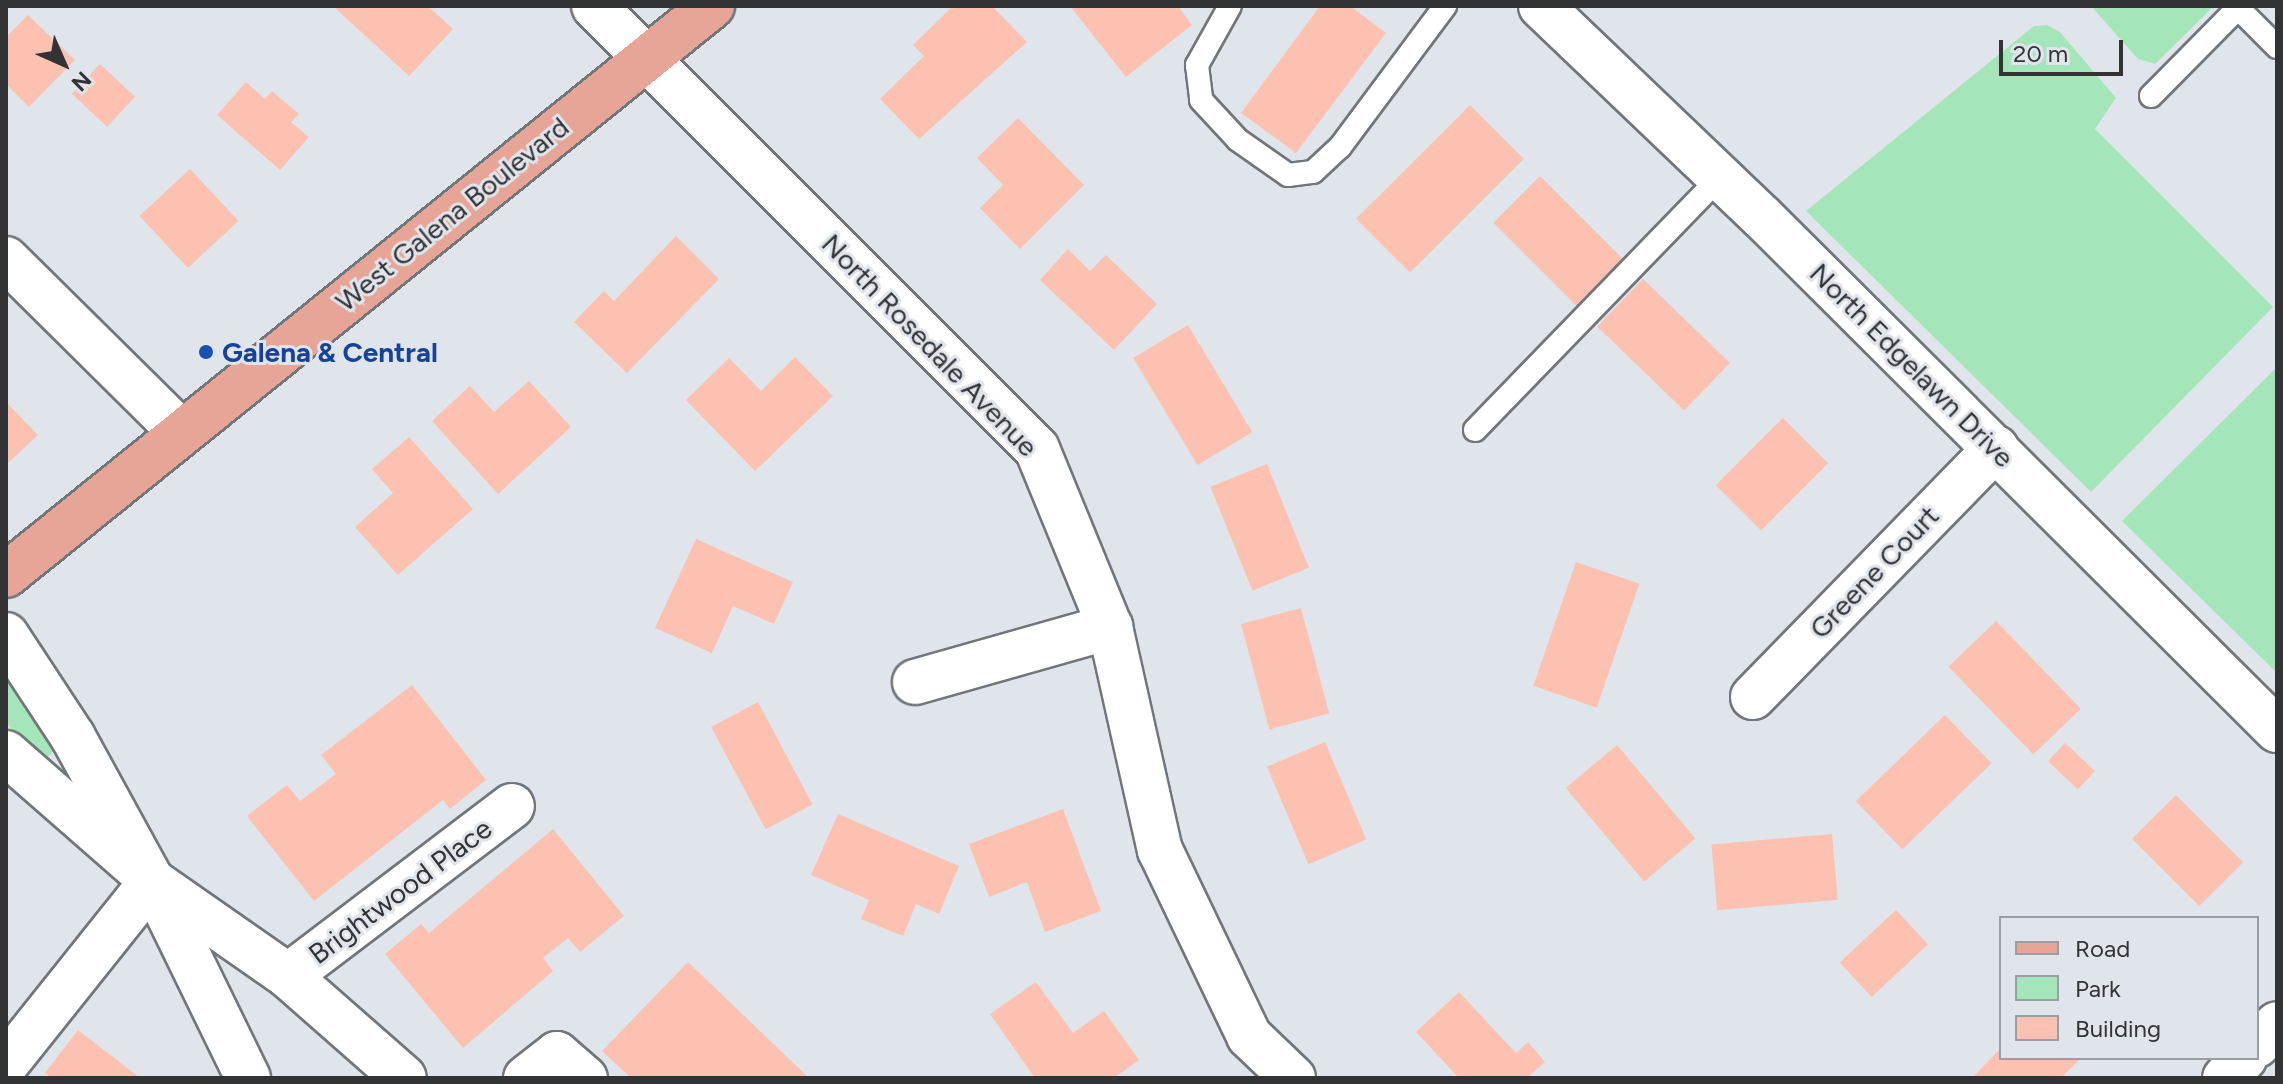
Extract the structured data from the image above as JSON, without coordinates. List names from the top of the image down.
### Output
{
  "streets": {
    "main road": ["West Galena Boulevard"],
    "street": [
      "North Rosedale Avenue",
      "North Edgelawn Drive",
      "Greene Court",
      "Brightwood Place"
    ]
  },
  "crossings": [
    ["West Galena Boulevard", "North Rosedale Avenue"],
    ["North Edgelawn Drive", "Greene Court"]
  ],
  "places": ["Galena & Central"],
  "legend": ["Road", "Park", "Building"],
  "scale_bar": "20 m",
  "north": "bottom right"
}
